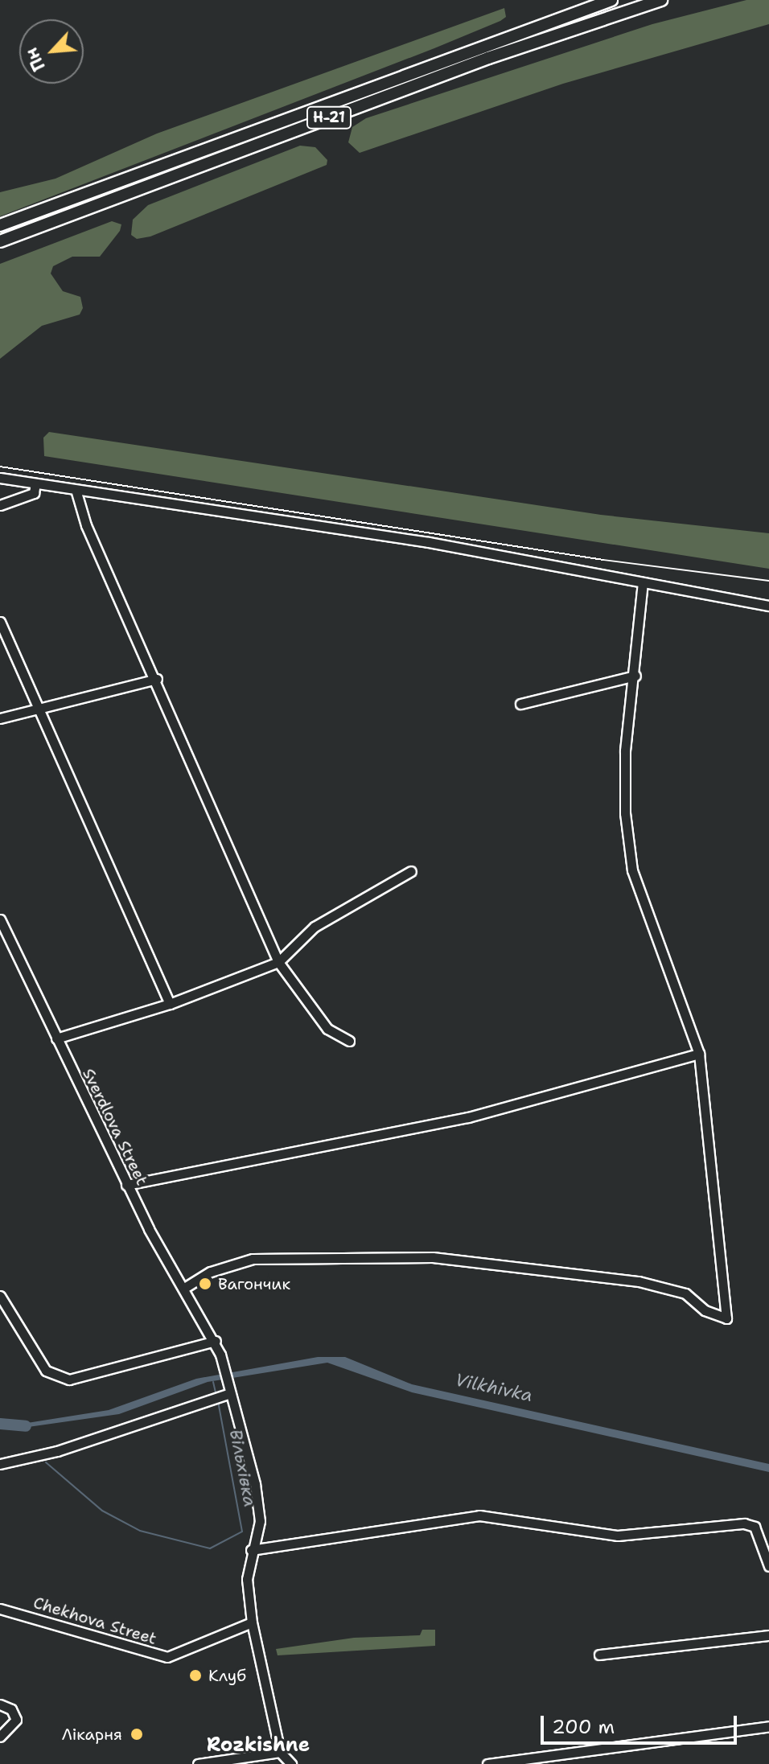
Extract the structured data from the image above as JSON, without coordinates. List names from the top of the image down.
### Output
{
  "streets": {
    "main road": ["Н-21"],
    "street": ["Sverdlova Street", "Chekhova Street"]
  },
  "crossings": [
    ["Sverdlova Street", "Chekhova Street"]
  ],
  "districts": ["Rozkishne"],
  "water": ["Vilkhivka", "Вільхівка"],
  "places": ["Вагончик", "Клуб", "Лікарня"],
  "scale_bar": "200 m",
  "north": "bottom left"
}
